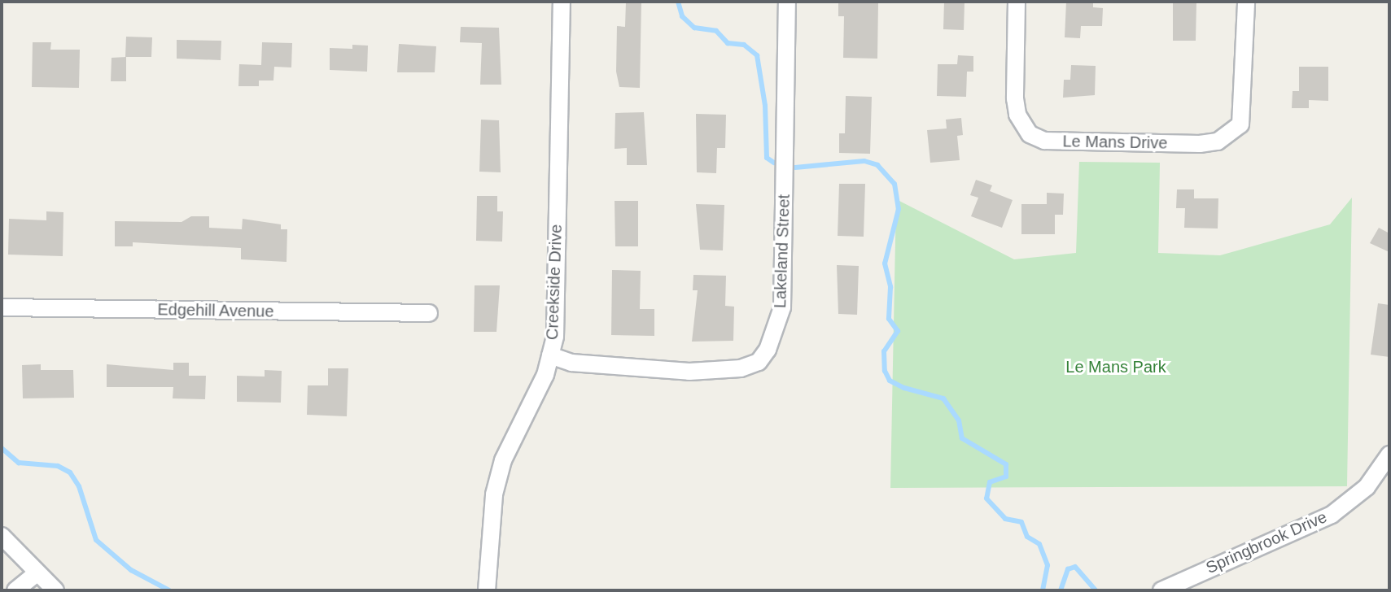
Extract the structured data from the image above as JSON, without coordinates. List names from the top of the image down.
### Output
{
  "streets": {
    "street": [
      "Le Mans Drive",
      "Lakeland Street",
      "Creekside Drive",
      "Edgehill Avenue",
      "Springbrook Drive"
    ]
  },
  "crossings": [
    ["Lakeland Street", "Creekside Drive"]
  ],
  "parks": ["Le Mans Park"]
}
